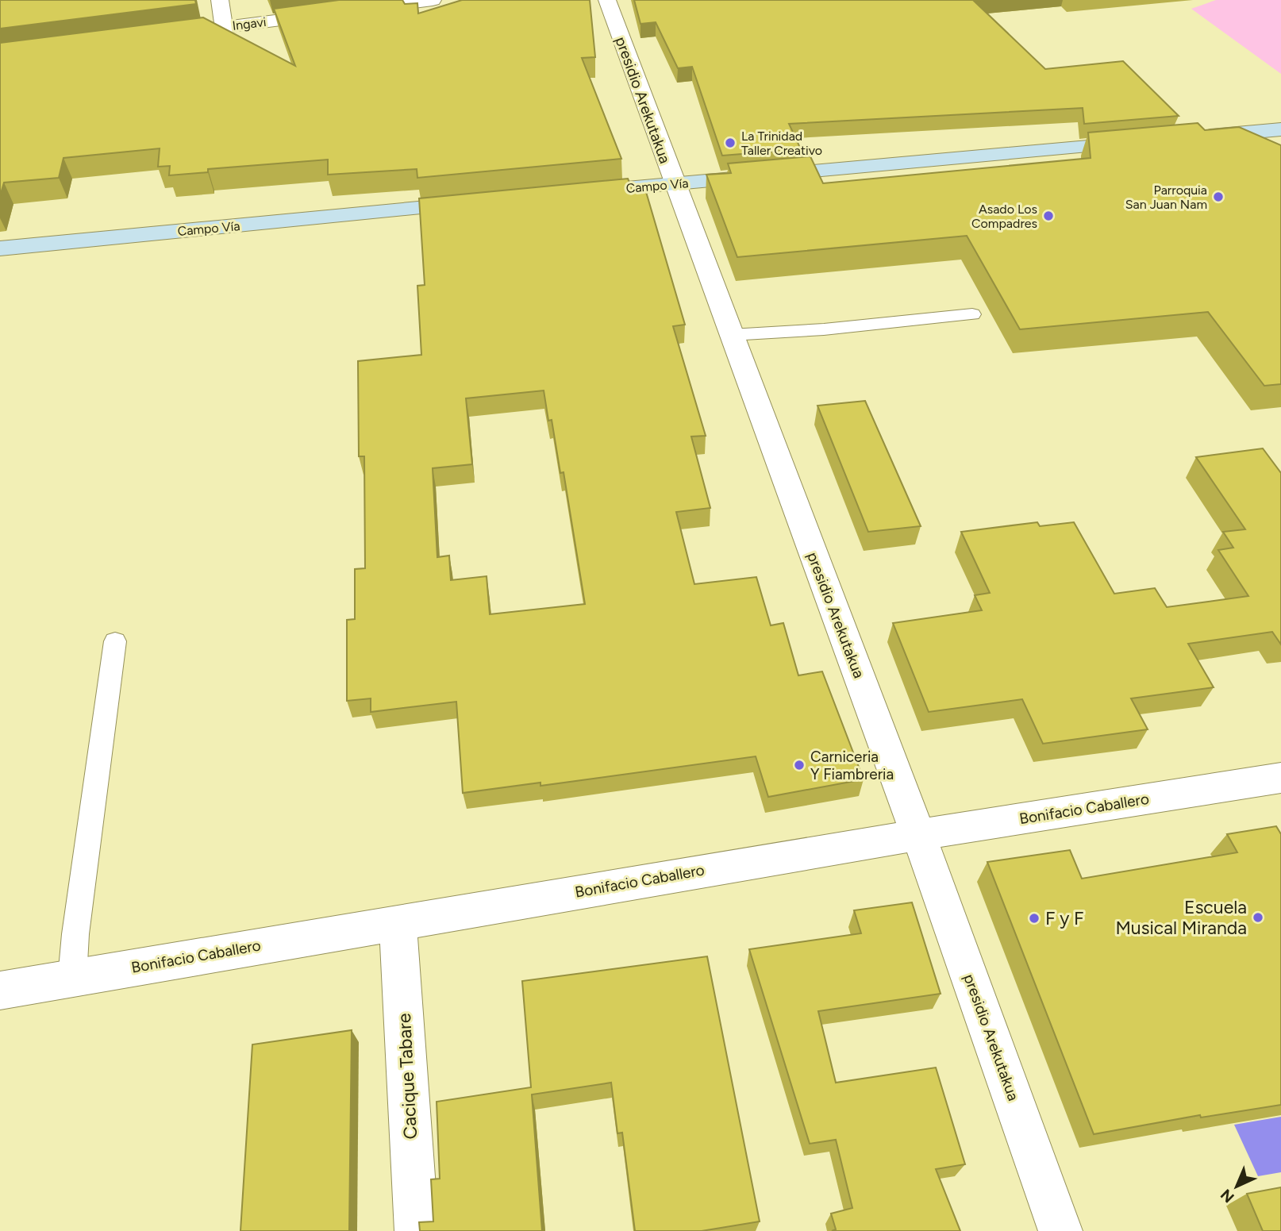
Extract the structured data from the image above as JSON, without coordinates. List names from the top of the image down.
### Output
{
  "streets": {
    "street": [
      "Ingavi",
      "presidio Arekutakua",
      "Campo Vía",
      "Bonifacio Caballero",
      "Cacique Tabare"
    ]
  },
  "crossings": [
    ["presidio Arekutakua", "Campo Vía"],
    ["presidio Arekutakua", "Bonifacio Caballero"],
    ["Bonifacio Caballero", "Cacique Tabare"]
  ],
  "places": [
    "La Trinidad Taller Creativo",
    "Parroquia San Juan Nam",
    "Asado Los Compadres",
    "Carniceria Y Fiambreria",
    "Escuela Musical Miranda",
    "F y F"
  ],
  "north": "bottom left"
}
